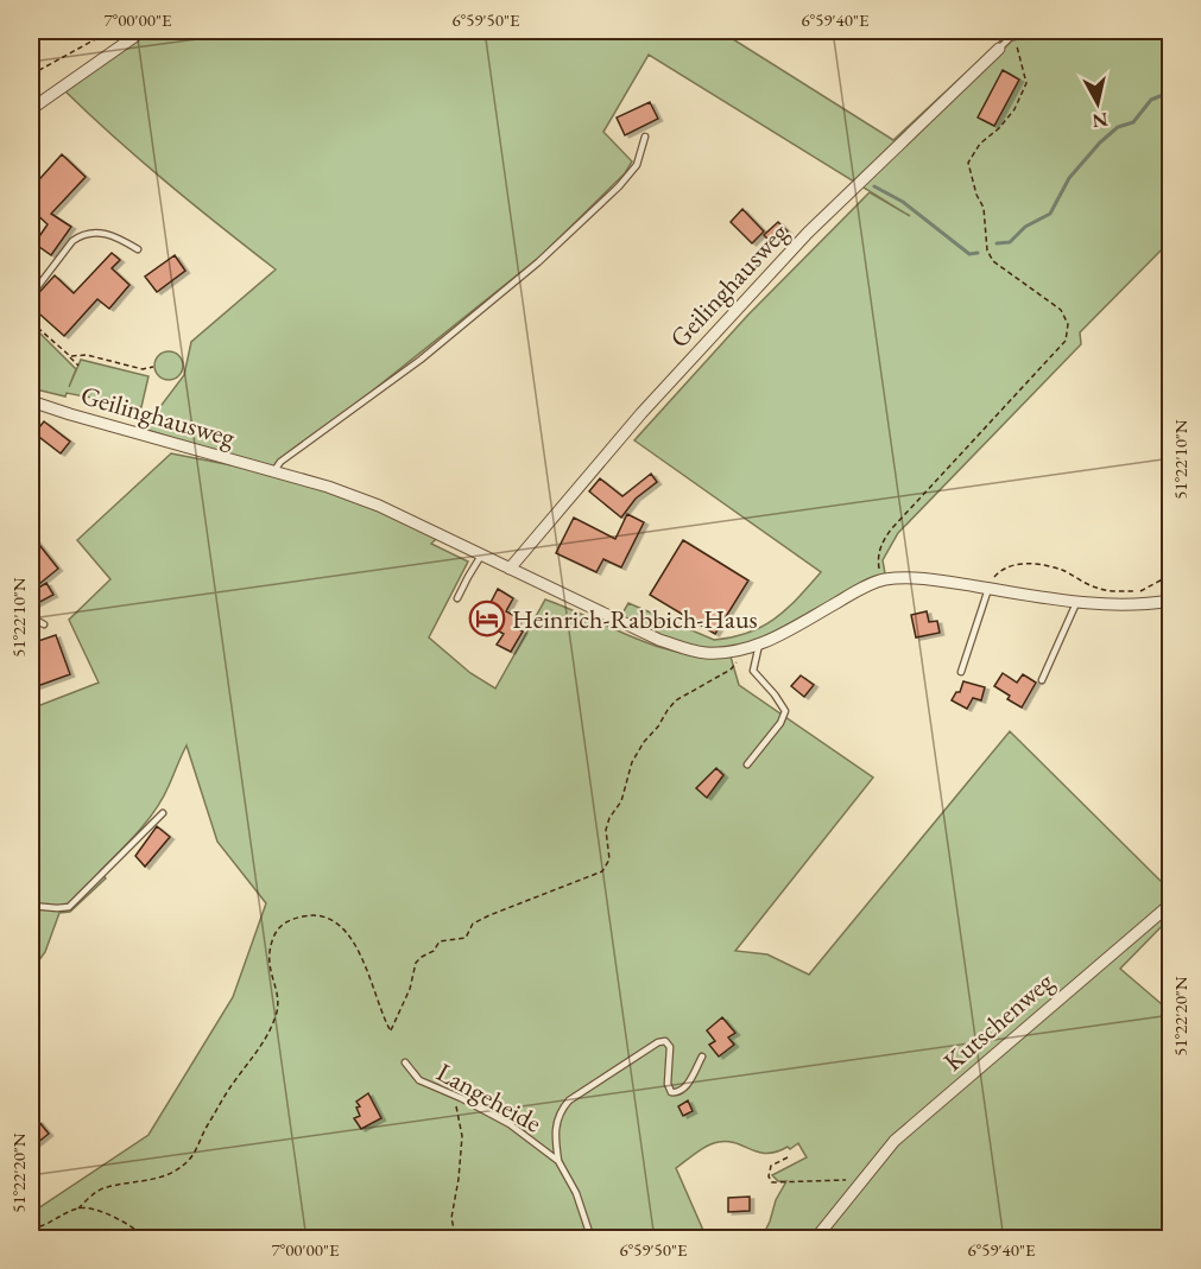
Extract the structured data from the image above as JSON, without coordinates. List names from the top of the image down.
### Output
{
  "streets": {
    "street": ["Geilinghausweg", "Kutschenweg"],
    "lane": ["Langeheide"]
  },
  "places": {
    "hotel": ["Heinrich-Rabbich-Haus"]
  },
  "north": "bottom",
  "coordinates": [
    "7°00'00\"E",
    "6°59'50\"E",
    "6°59'40\"E",
    "51°22'10\"N",
    "51°22'20\"N"
  ]
}
